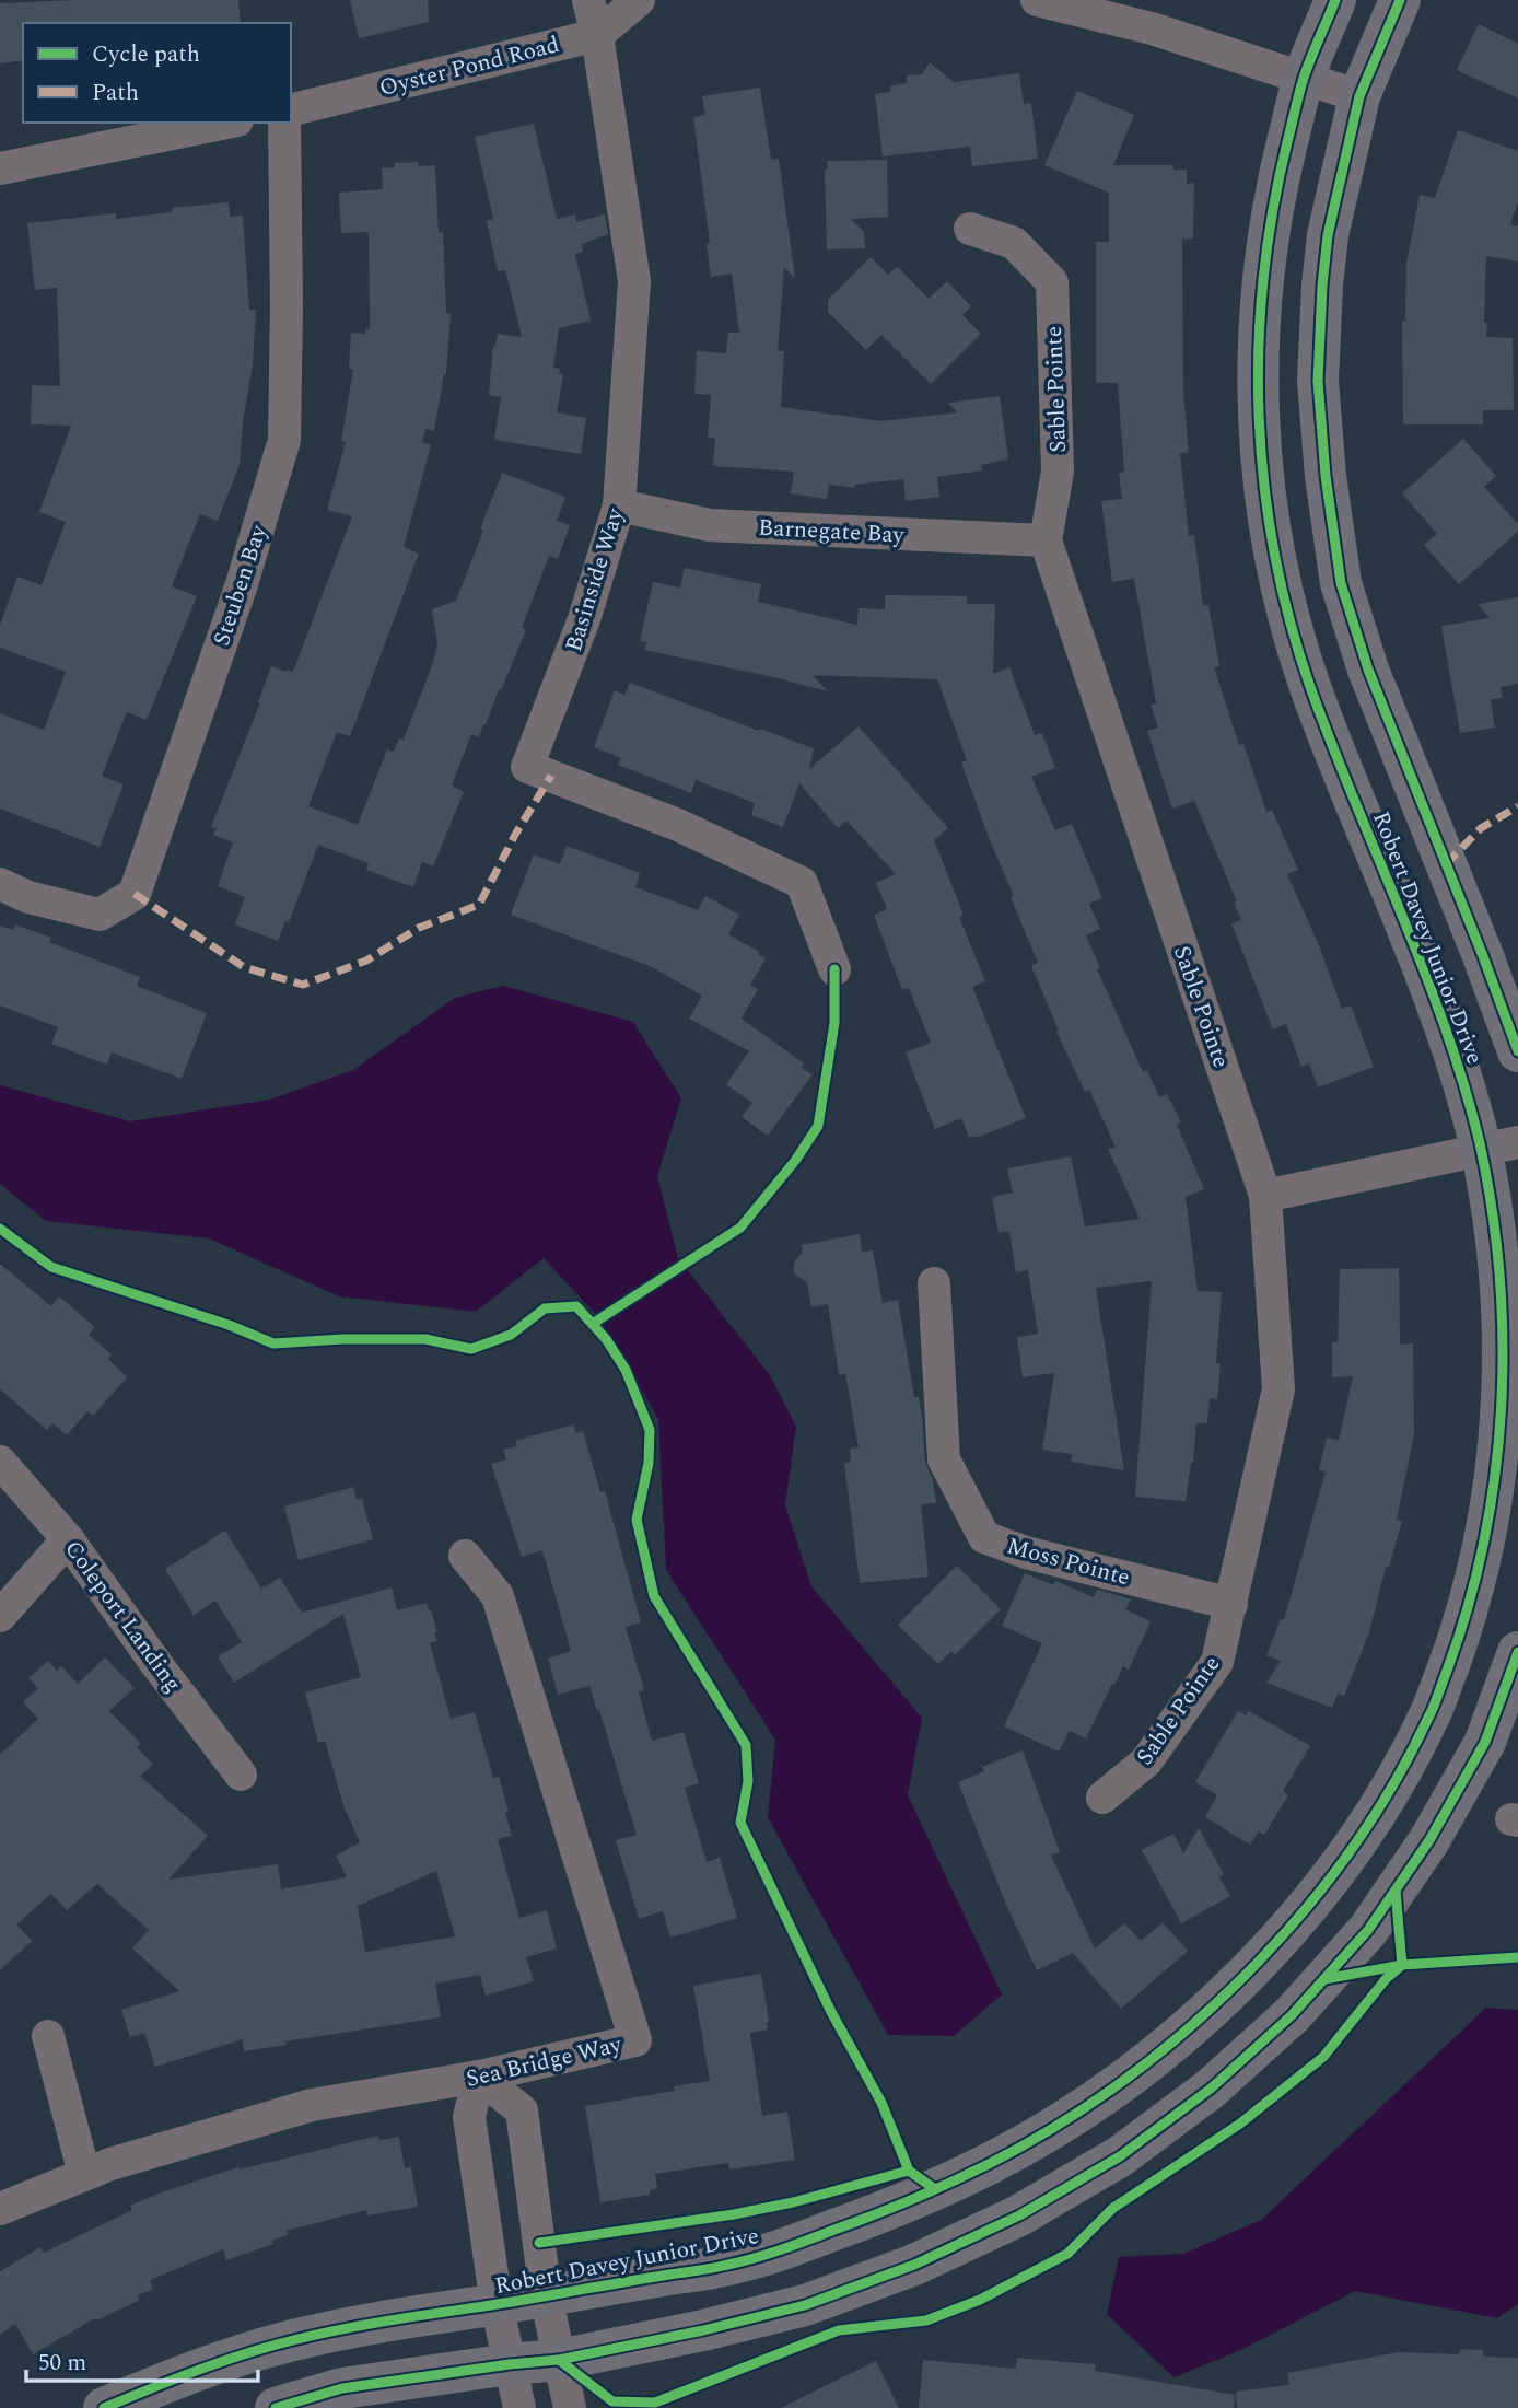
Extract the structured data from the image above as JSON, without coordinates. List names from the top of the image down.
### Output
{
  "streets": {
    "main road": ["Robert Davey Junior Drive"],
    "street": [
      "Oyster Pond Road",
      "Sable Pointe",
      "Barnegate Bay",
      "Basinside Way",
      "Steuben Bay",
      "Moss Pointe",
      "Coleport Landing",
      "Sea Bridge Way"
    ]
  },
  "crossings": [
    ["Oyster Pond Road", "Basinside Way"],
    ["Sable Pointe", "Barnegate Bay"],
    ["Sable Pointe", "Moss Pointe"],
    ["Barnegate Bay", "Basinside Way"]
  ],
  "legend": ["Cycle path", "Path"],
  "scale_bar": "50 m"
}
